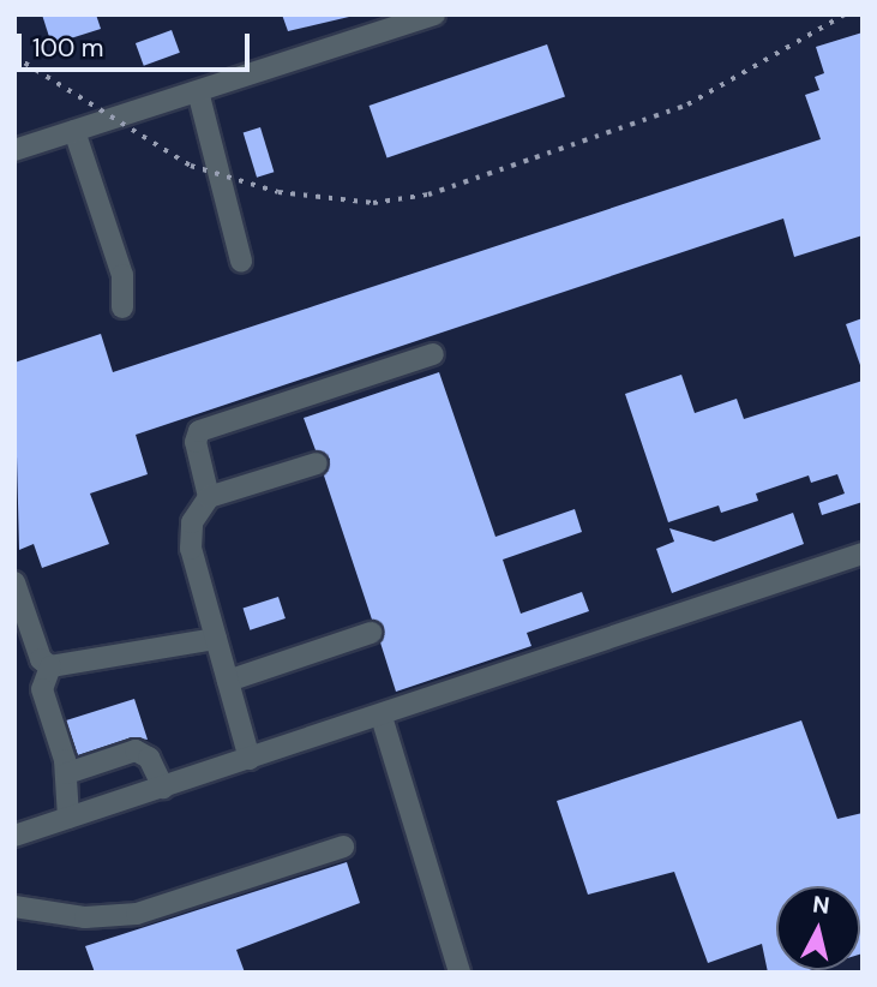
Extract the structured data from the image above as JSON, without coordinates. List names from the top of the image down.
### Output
{
  "scale_bar": "100 m",
  "north": "top"
}
